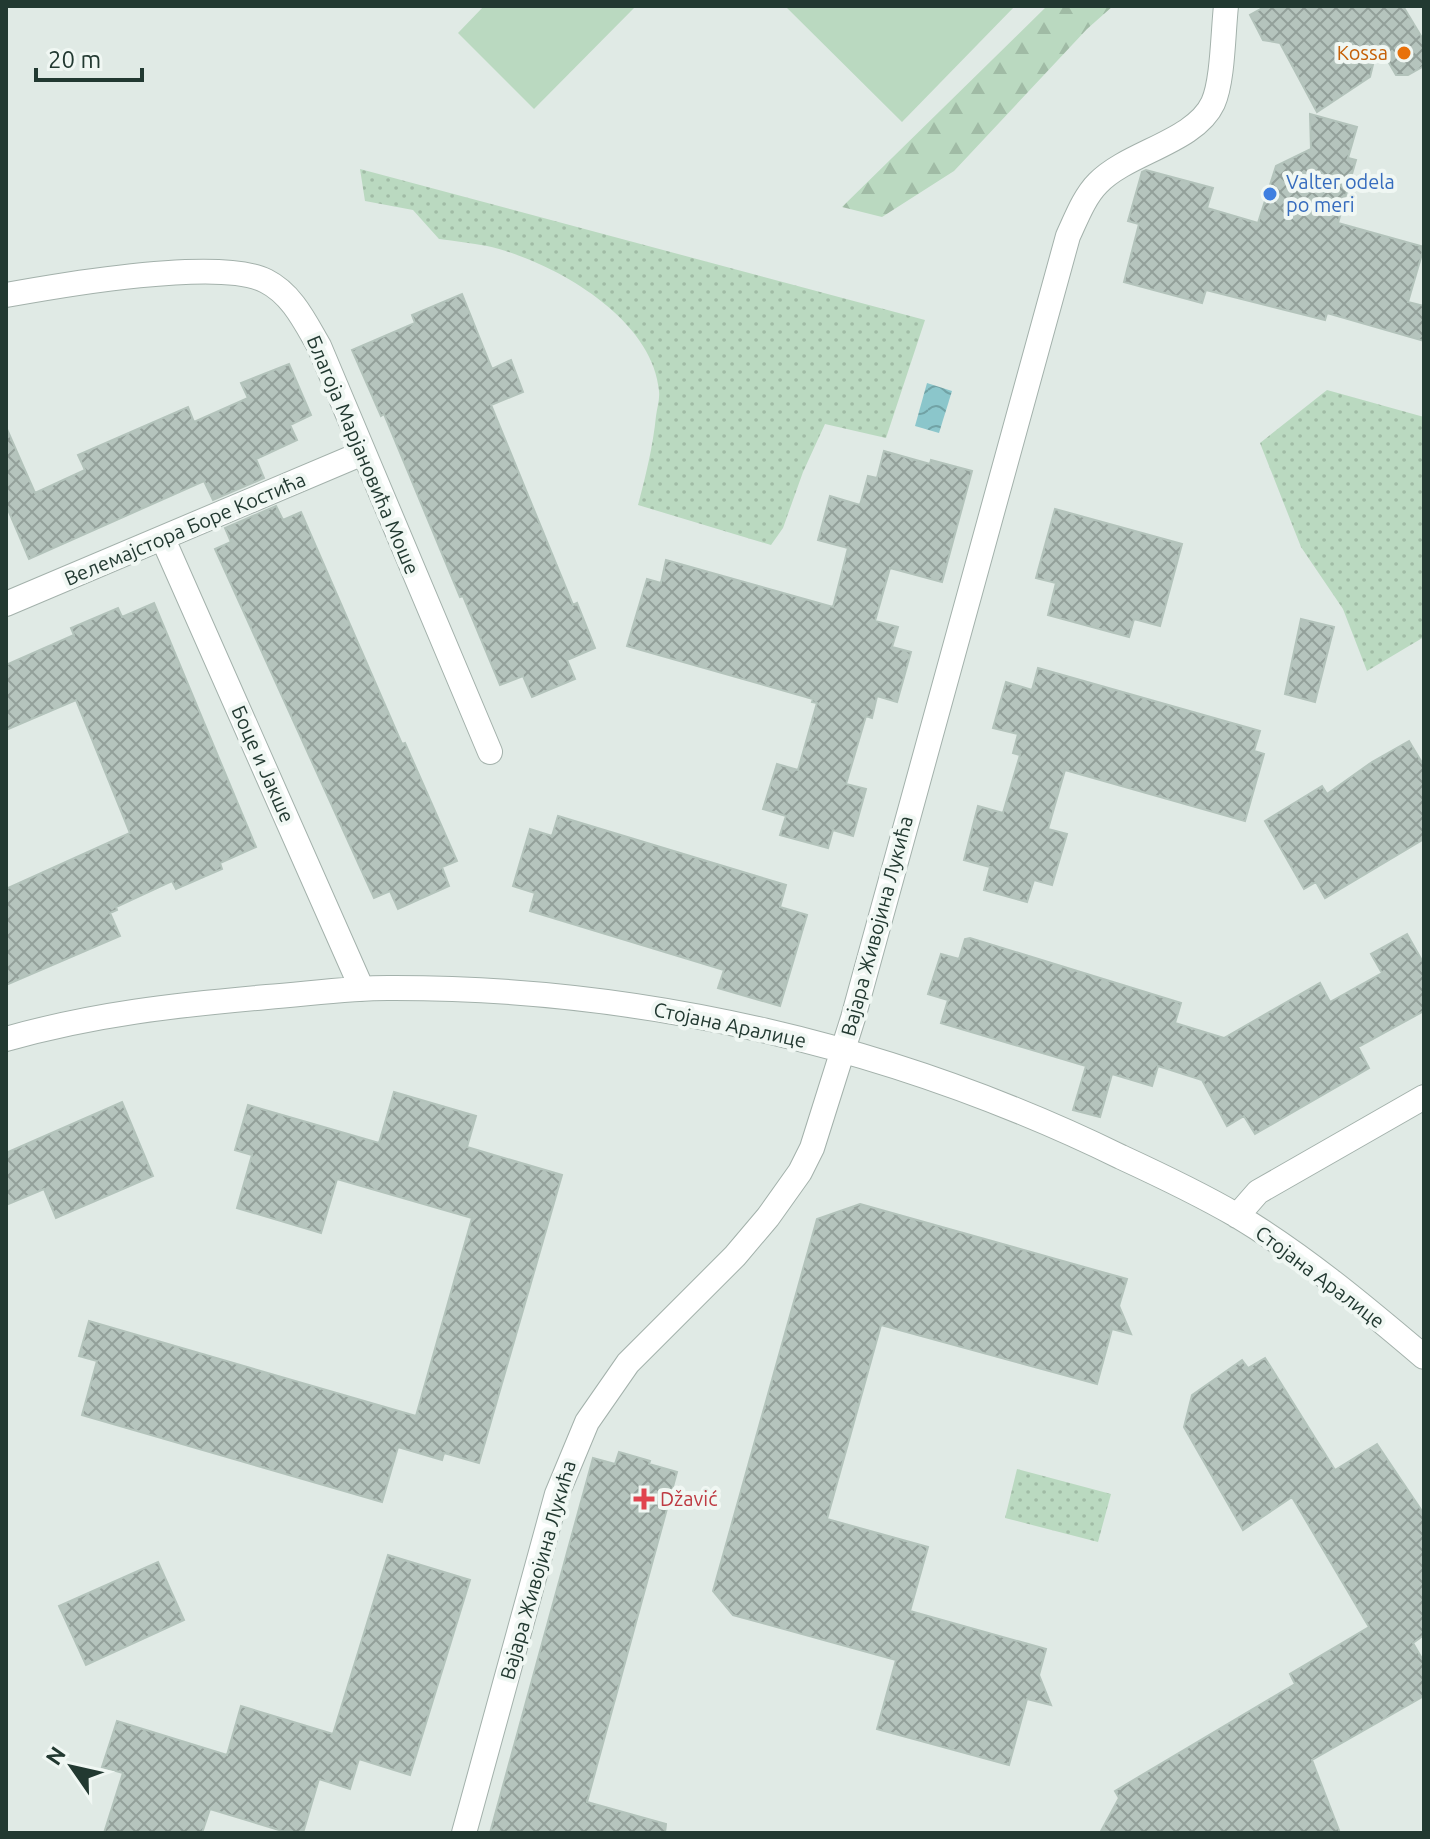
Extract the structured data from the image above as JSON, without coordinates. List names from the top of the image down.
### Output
{
  "streets": {
    "street": [
      "Благоја Марјановића Моше",
      "Велемајстора Боре Костића",
      "Боце и Јакше",
      "Вајара Живојина Лукића",
      "Стојана Аралице"
    ]
  },
  "crossings": [
    ["Благоја Марјановића Моше", "Велемајстора Боре Костића"],
    ["Велемајстора Боре Костића", "Боце и Јакше"],
    ["Боце и Јакше", "Стојана Аралице"],
    ["Вајара Живојина Лукића", "Стојана Аралице"]
  ],
  "places": {
    "other": ["Kossa", "Valter odela po meri"],
    "health": ["Džavić"]
  },
  "scale_bar": "20 m",
  "north": "top left"
}
